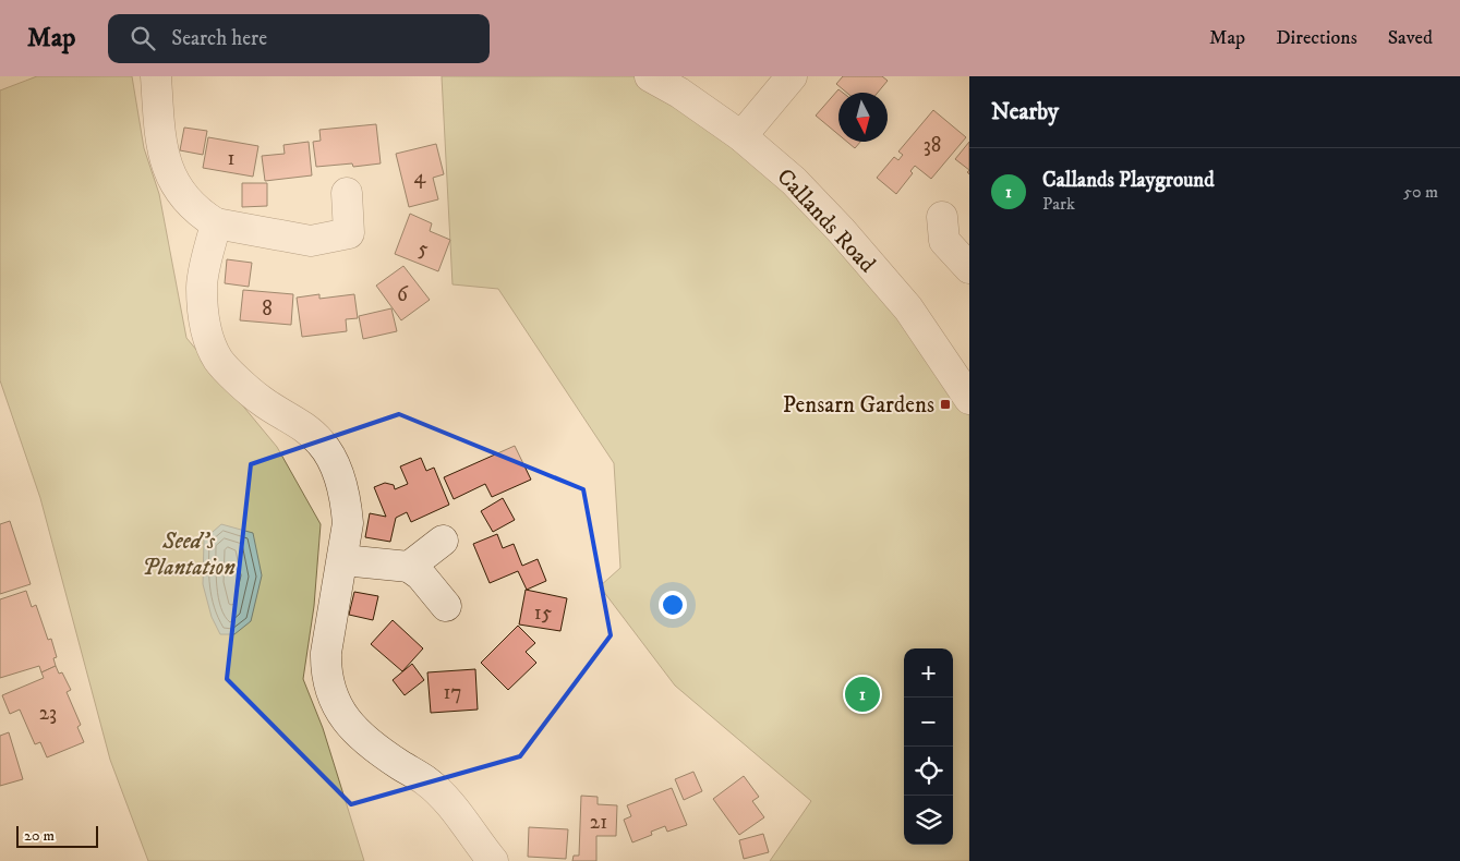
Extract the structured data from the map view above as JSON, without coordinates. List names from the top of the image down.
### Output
{
  "streets": {
    "street": ["Callands Road"]
  },
  "parks": ["Seed's Plantation"],
  "places": {
    "transit": ["Pensarn Gardens"]
  },
  "house_numbers": [
    "38",
    "1",
    "4",
    "5",
    "6",
    "8",
    "15",
    "17",
    "23",
    "21"
  ],
  "scale_bar": "20 m",
  "north": "bottom",
  "page": {
    "header": "Map",
    "search": "Search here",
    "nav": ["Map", "Directions", "Saved"],
    "heading": "Nearby",
    "list": [
      {
        "mark": "1",
        "name": "Callands Playground",
        "note": "Park",
        "value": "50 m"
      }
    ],
    "map_buttons": ["+", "−"],
    "pins": "1",
    "scale": "20 m"
  }
}
